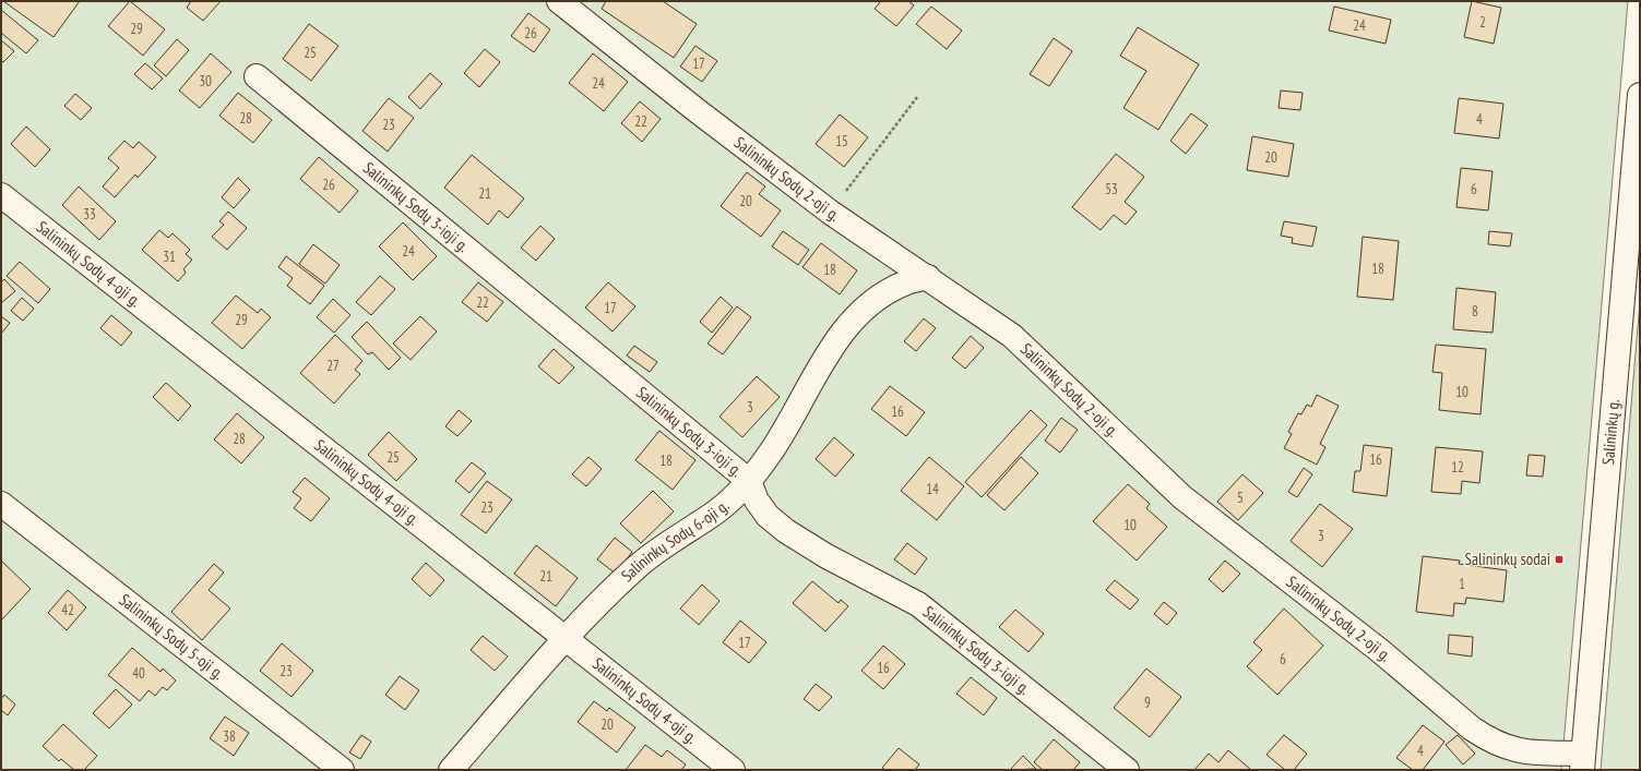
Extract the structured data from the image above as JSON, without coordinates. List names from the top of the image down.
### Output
{
  "streets": {
    "street": [
      "Salininkų Sodų 2-oji g.",
      "Salininkų Sodų 3-ioji g.",
      "Salininkų Sodų 4-oji g.",
      "Salininkų g.",
      "Salininkų Sodų 6-oji g.",
      "Salininkų Sodų 5-oji g."
    ]
  },
  "crossings": [
    ["Salininkų Sodų 2-oji g.", "Salininkų g."],
    ["Salininkų Sodų 2-oji g.", "Salininkų Sodų 6-oji g."],
    ["Salininkų Sodų 3-ioji g.", "Salininkų Sodų 6-oji g."],
    ["Salininkų Sodų 4-oji g.", "Salininkų Sodų 6-oji g."]
  ],
  "places": {
    "transit": ["Salininkų sodai"]
  },
  "house_numbers": [
    "2",
    "24",
    "29",
    "26",
    "25",
    "17",
    "30",
    "24",
    "28",
    "4",
    "22",
    "23",
    "15",
    "20",
    "26",
    "53",
    "6",
    "21",
    "20",
    "33",
    "24",
    "31",
    "18",
    "18",
    "22",
    "17",
    "8",
    "29",
    "27",
    "10",
    "3",
    "16",
    "28",
    "25",
    "16",
    "18",
    "12",
    "14",
    "5",
    "23",
    "10",
    "3",
    "21",
    "1",
    "42",
    "17",
    "6",
    "16",
    "23",
    "40",
    "9",
    "20",
    "38",
    "4"
  ]
}
